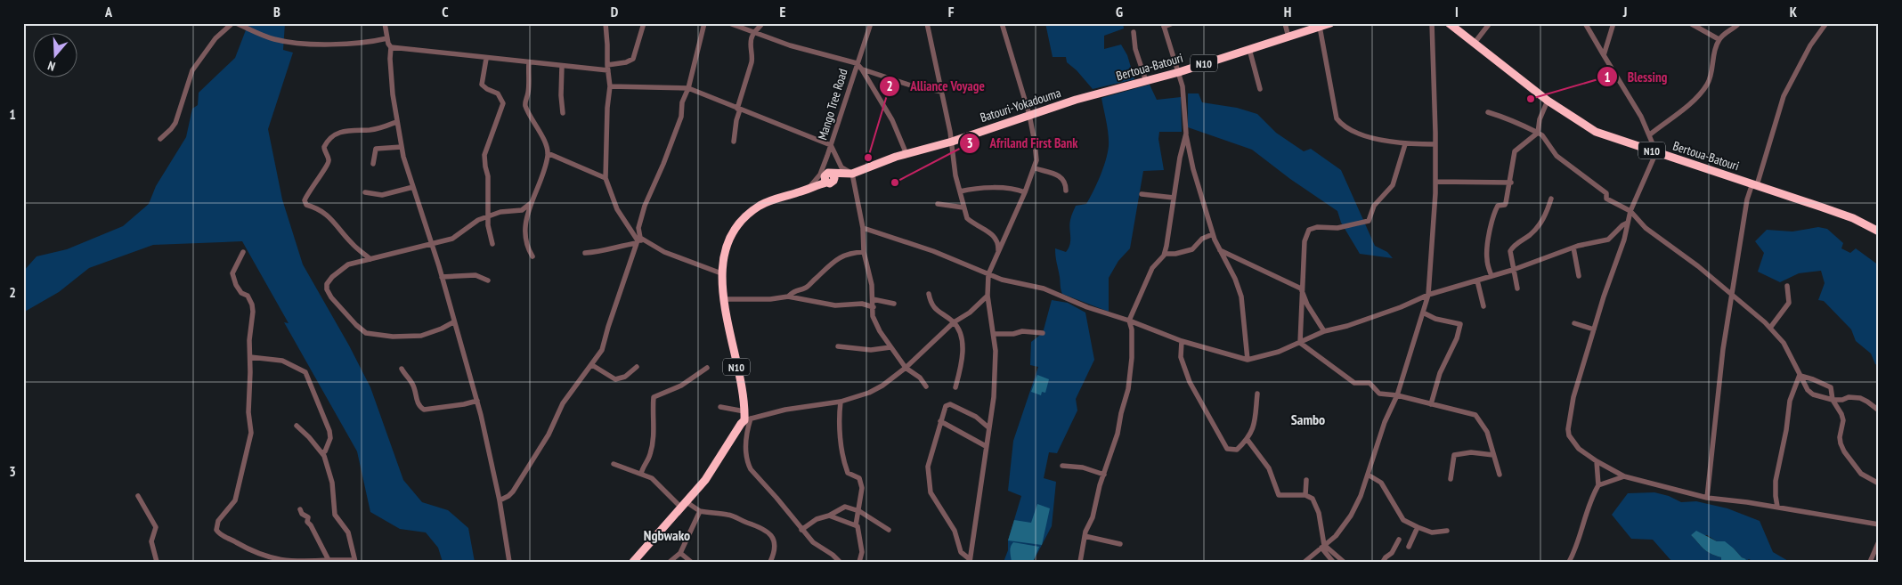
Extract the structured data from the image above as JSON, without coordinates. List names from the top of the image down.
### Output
{
  "streets": {
    "highway": ["N10", "Bertoua-Batouri", "Batouri-Yokadouma"],
    "street": ["Mango Tree Road"]
  },
  "crossings": [
    ["Bertoua-Batouri", "Batouri-Yokadouma"],
    ["Mango Tree Road", "Batouri-Yokadouma"]
  ],
  "districts": ["Sambo", "Ngbwako"],
  "places": ["Blessing", "Alliance Voyage", "Afriland First Bank"],
  "north": "bottom",
  "grid": {
    "columns": [
      "A",
      "B",
      "C",
      "D",
      "E",
      "F",
      "G",
      "H",
      "I",
      "J",
      "K"
    ],
    "rows": ["1", "2", "3"]
  }
}
